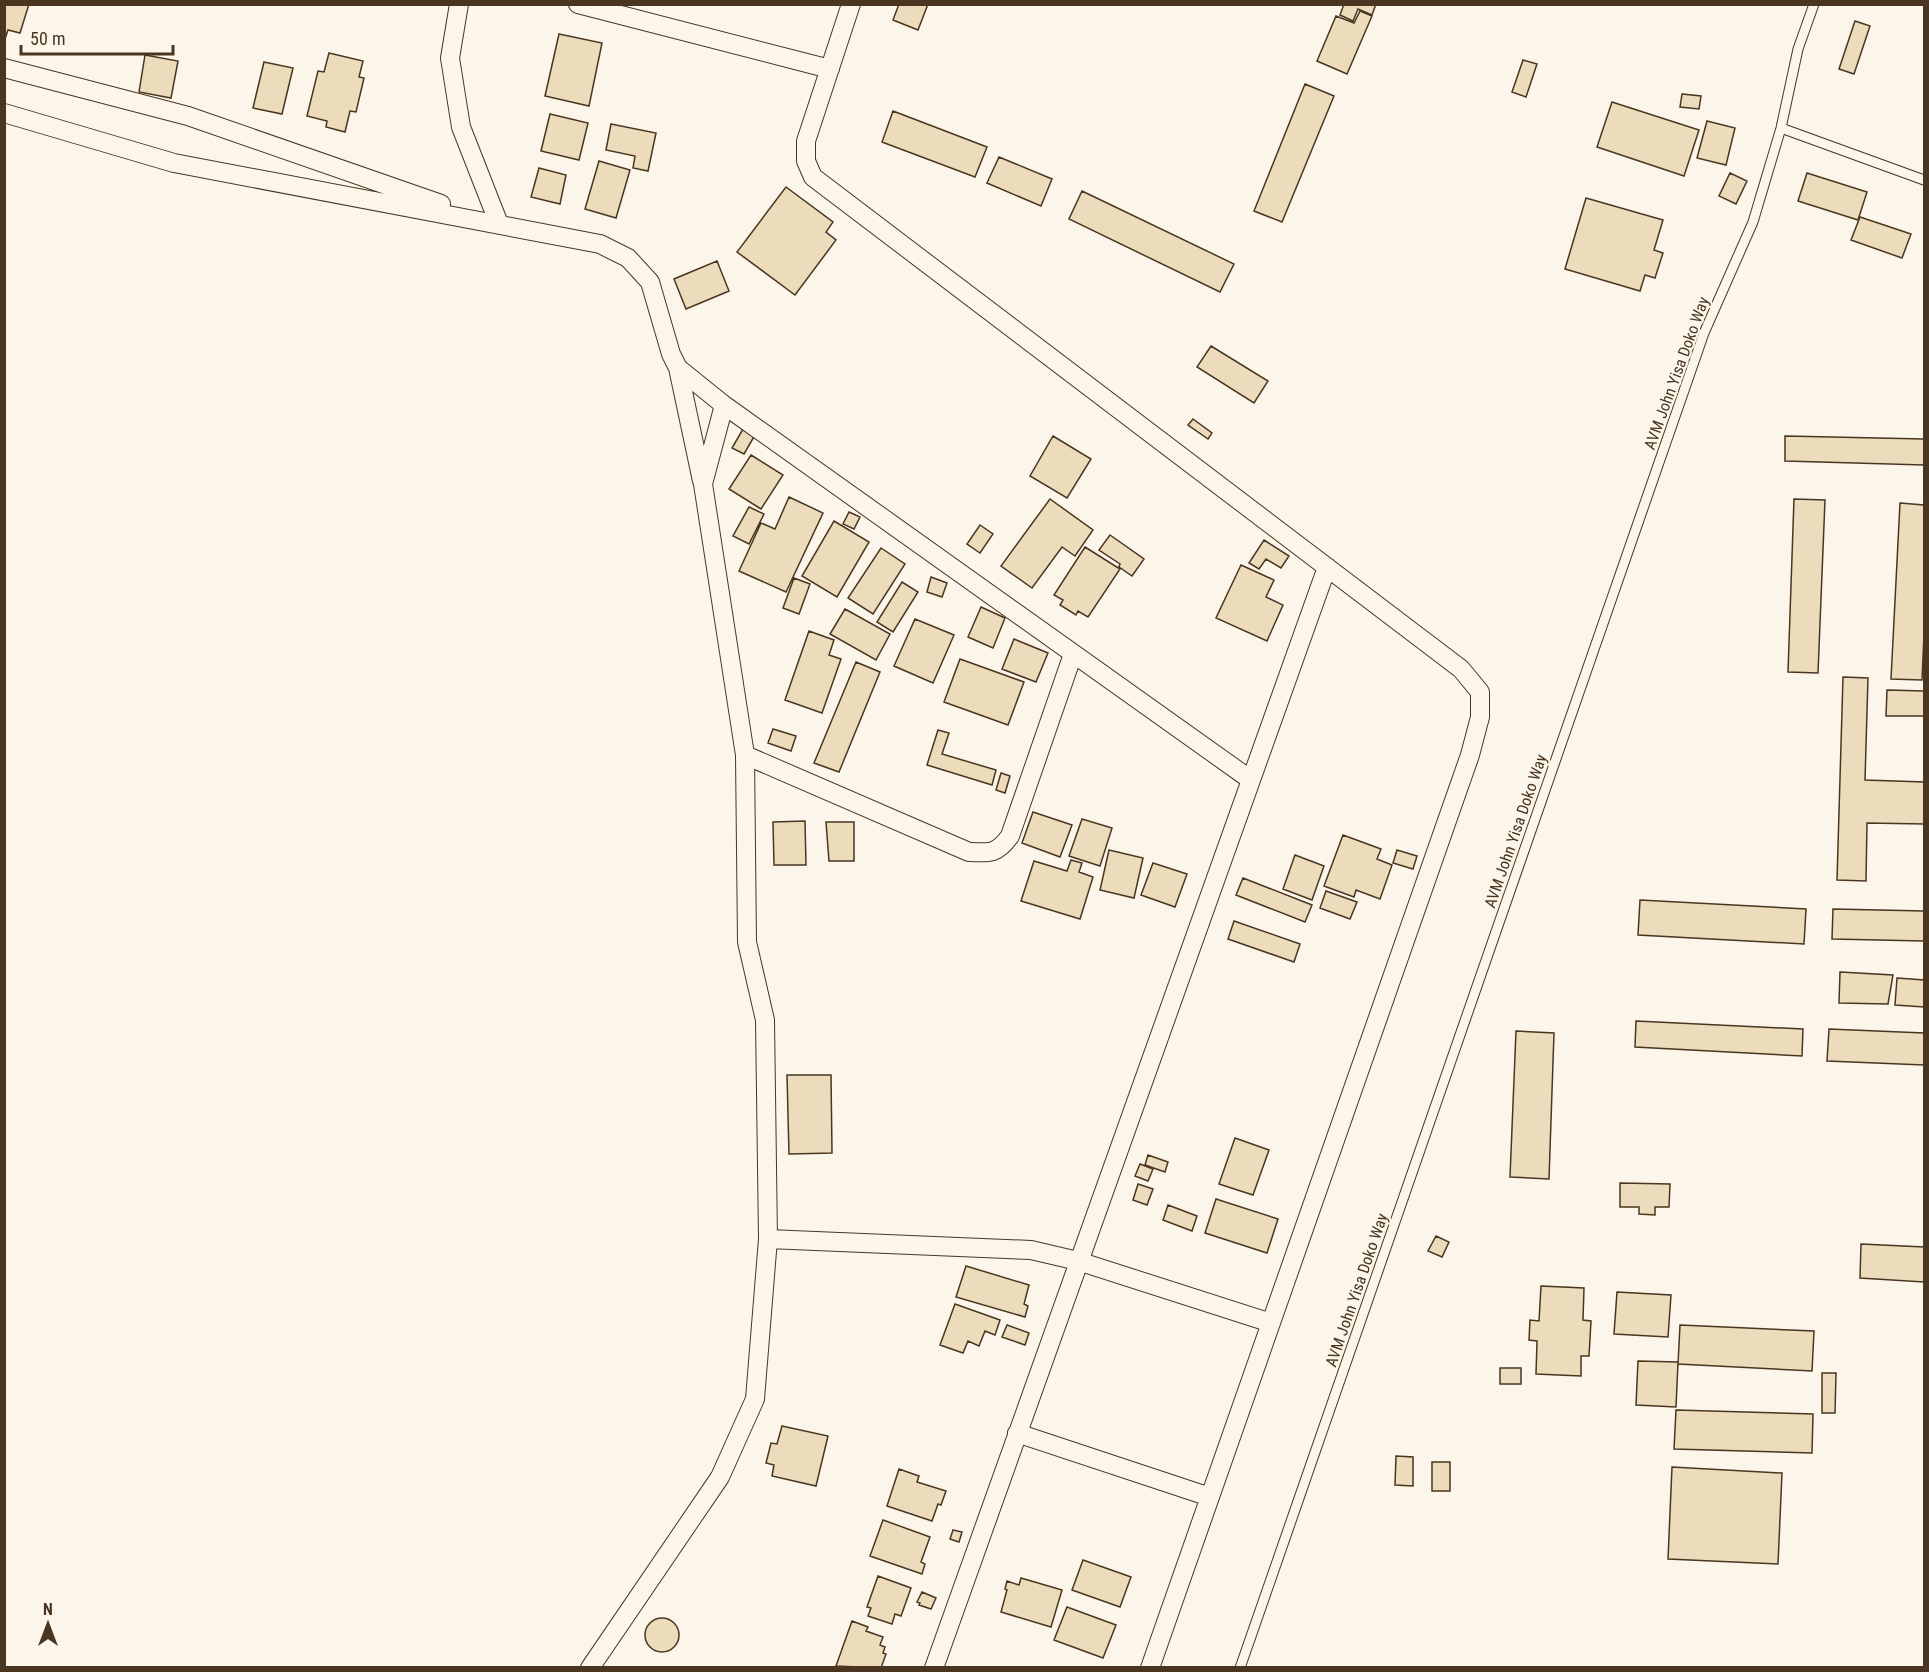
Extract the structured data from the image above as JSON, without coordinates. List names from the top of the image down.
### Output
{
  "streets": {
    "lane": ["AVM John Yisa Doko Way"]
  },
  "scale_bar": "50 m",
  "north": "top"
}
